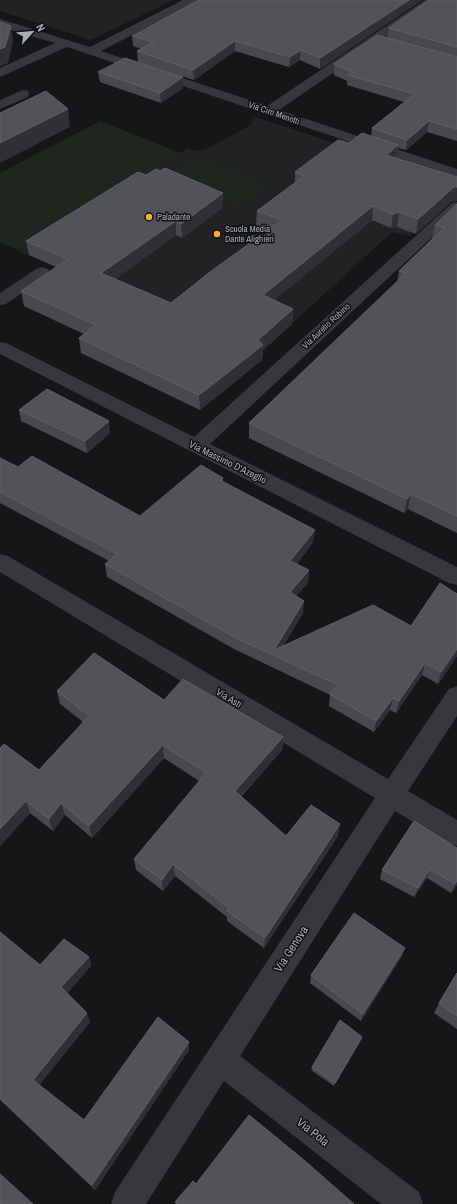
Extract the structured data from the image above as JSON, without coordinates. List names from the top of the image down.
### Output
{
  "streets": {
    "street": [
      "Via Ciro Menotti",
      "Via Aurelio Robino",
      "Via Massimo D'Azeglio",
      "Via Asti",
      "Via Genova",
      "Via Pola"
    ]
  },
  "crossings": [
    ["Via Aurelio Robino", "Via Massimo D'Azeglio"],
    ["Via Asti", "Via Genova"],
    ["Via Genova", "Via Pola"]
  ],
  "places": ["Paladante", "Scuola Media Dante Alighieri"],
  "north": "top right"
}
